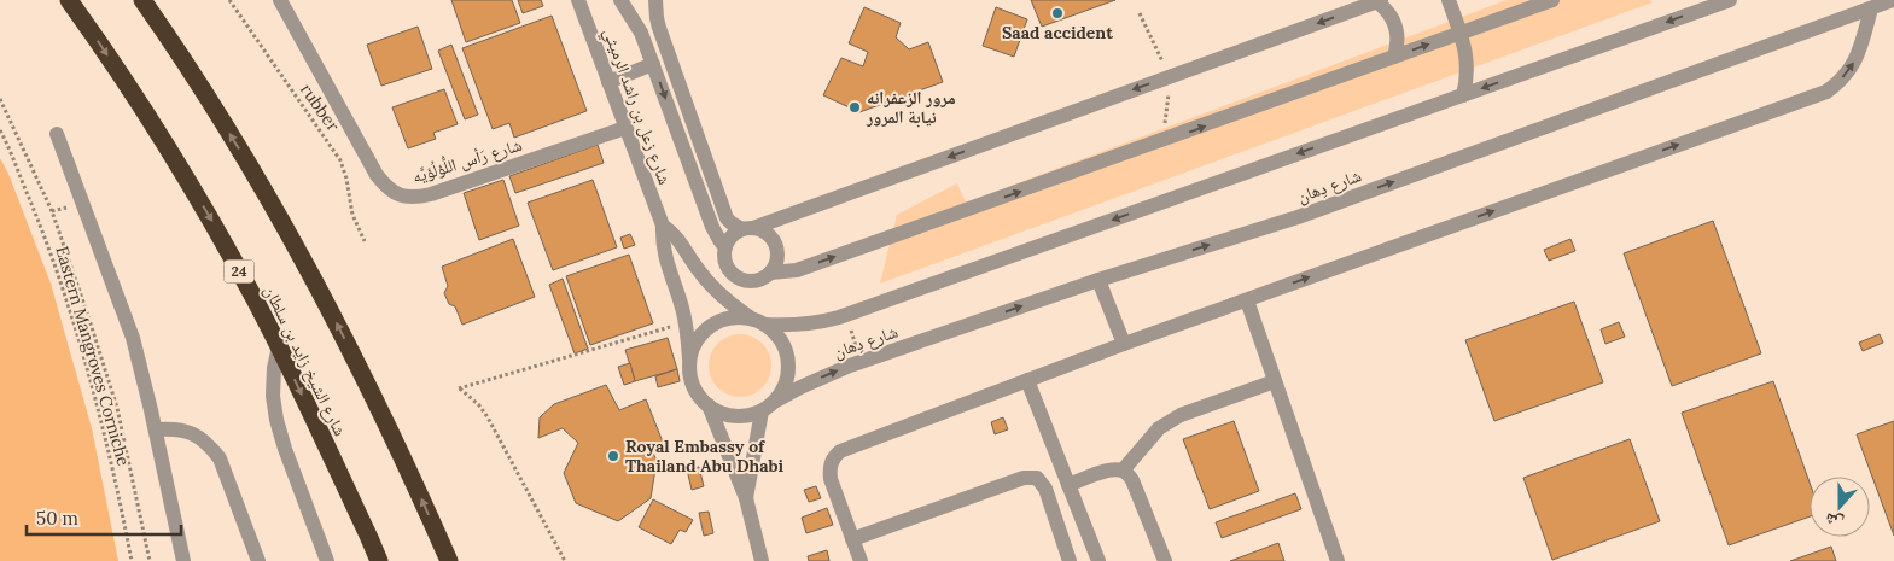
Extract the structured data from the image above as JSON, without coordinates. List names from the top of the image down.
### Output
{
  "streets": {
    "highway": ["24", "شارع الشيخ زايد بن سلطان"],
    "street": ["شارع زعل بن راشد الرميثي", "شارع رَأس اللُّؤلُؤيَّه", "شارع دِهان"],
    "path": ["rubber", "Eastern Mangroves Corniche"]
  },
  "crossings": [
    ["شارع زعل بن راشد الرميثي", "شارع رَأس اللُّؤلُؤيَّه"],
    ["شارع زعل بن راشد الرميثي", "شارع دِهان"]
  ],
  "places": ["Saad accident", "مرور الزعفرانه نيابة المرور", "Royal Embassy of Thailand Abu Dhabi"],
  "scale_bar": "50 m",
  "north": "bottom"
}
